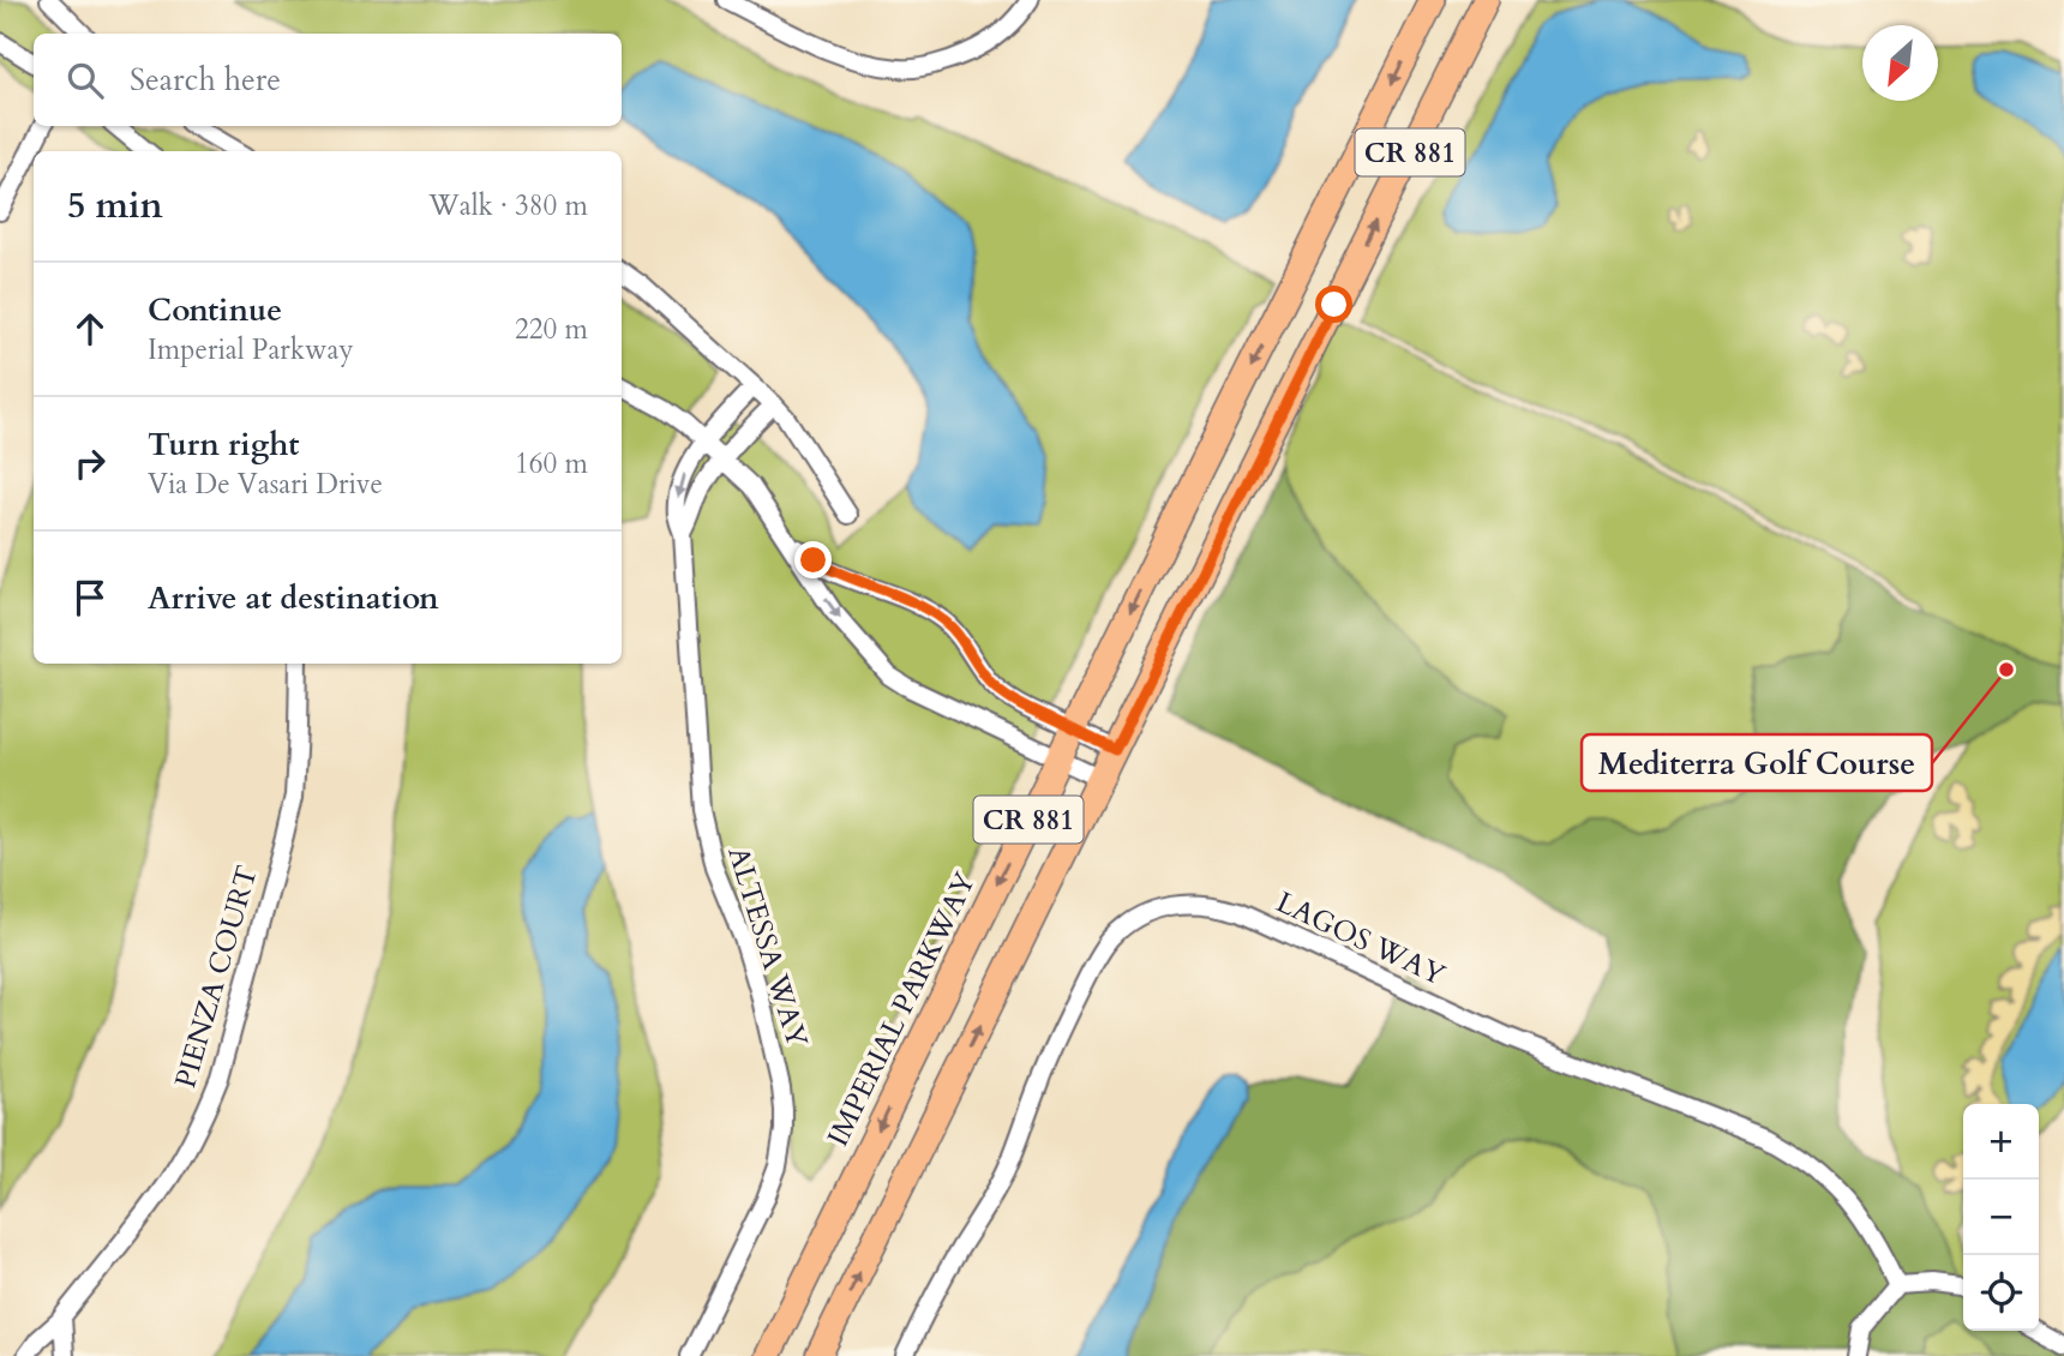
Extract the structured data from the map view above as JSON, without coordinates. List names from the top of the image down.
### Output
{
  "streets": {
    "main road": ["CR 881", "IMPERIAL PARKWAY"],
    "street": ["LAGOS WAY", "ALTESSA WAY", "PIENZA COURT"]
  },
  "places": ["Mediterra Golf Course"],
  "north": "bottom left",
  "page": {
    "search": "Search here",
    "heading": ["5 min", "Walk · 380 m"],
    "list": [
      ["Continue", "Imperial Parkway", "220 m"],
      ["Turn right", "Via De Vasari Drive", "160 m"],
      "Arrive at destination"
    ],
    "map_buttons": ["+", "−"]
  }
}
